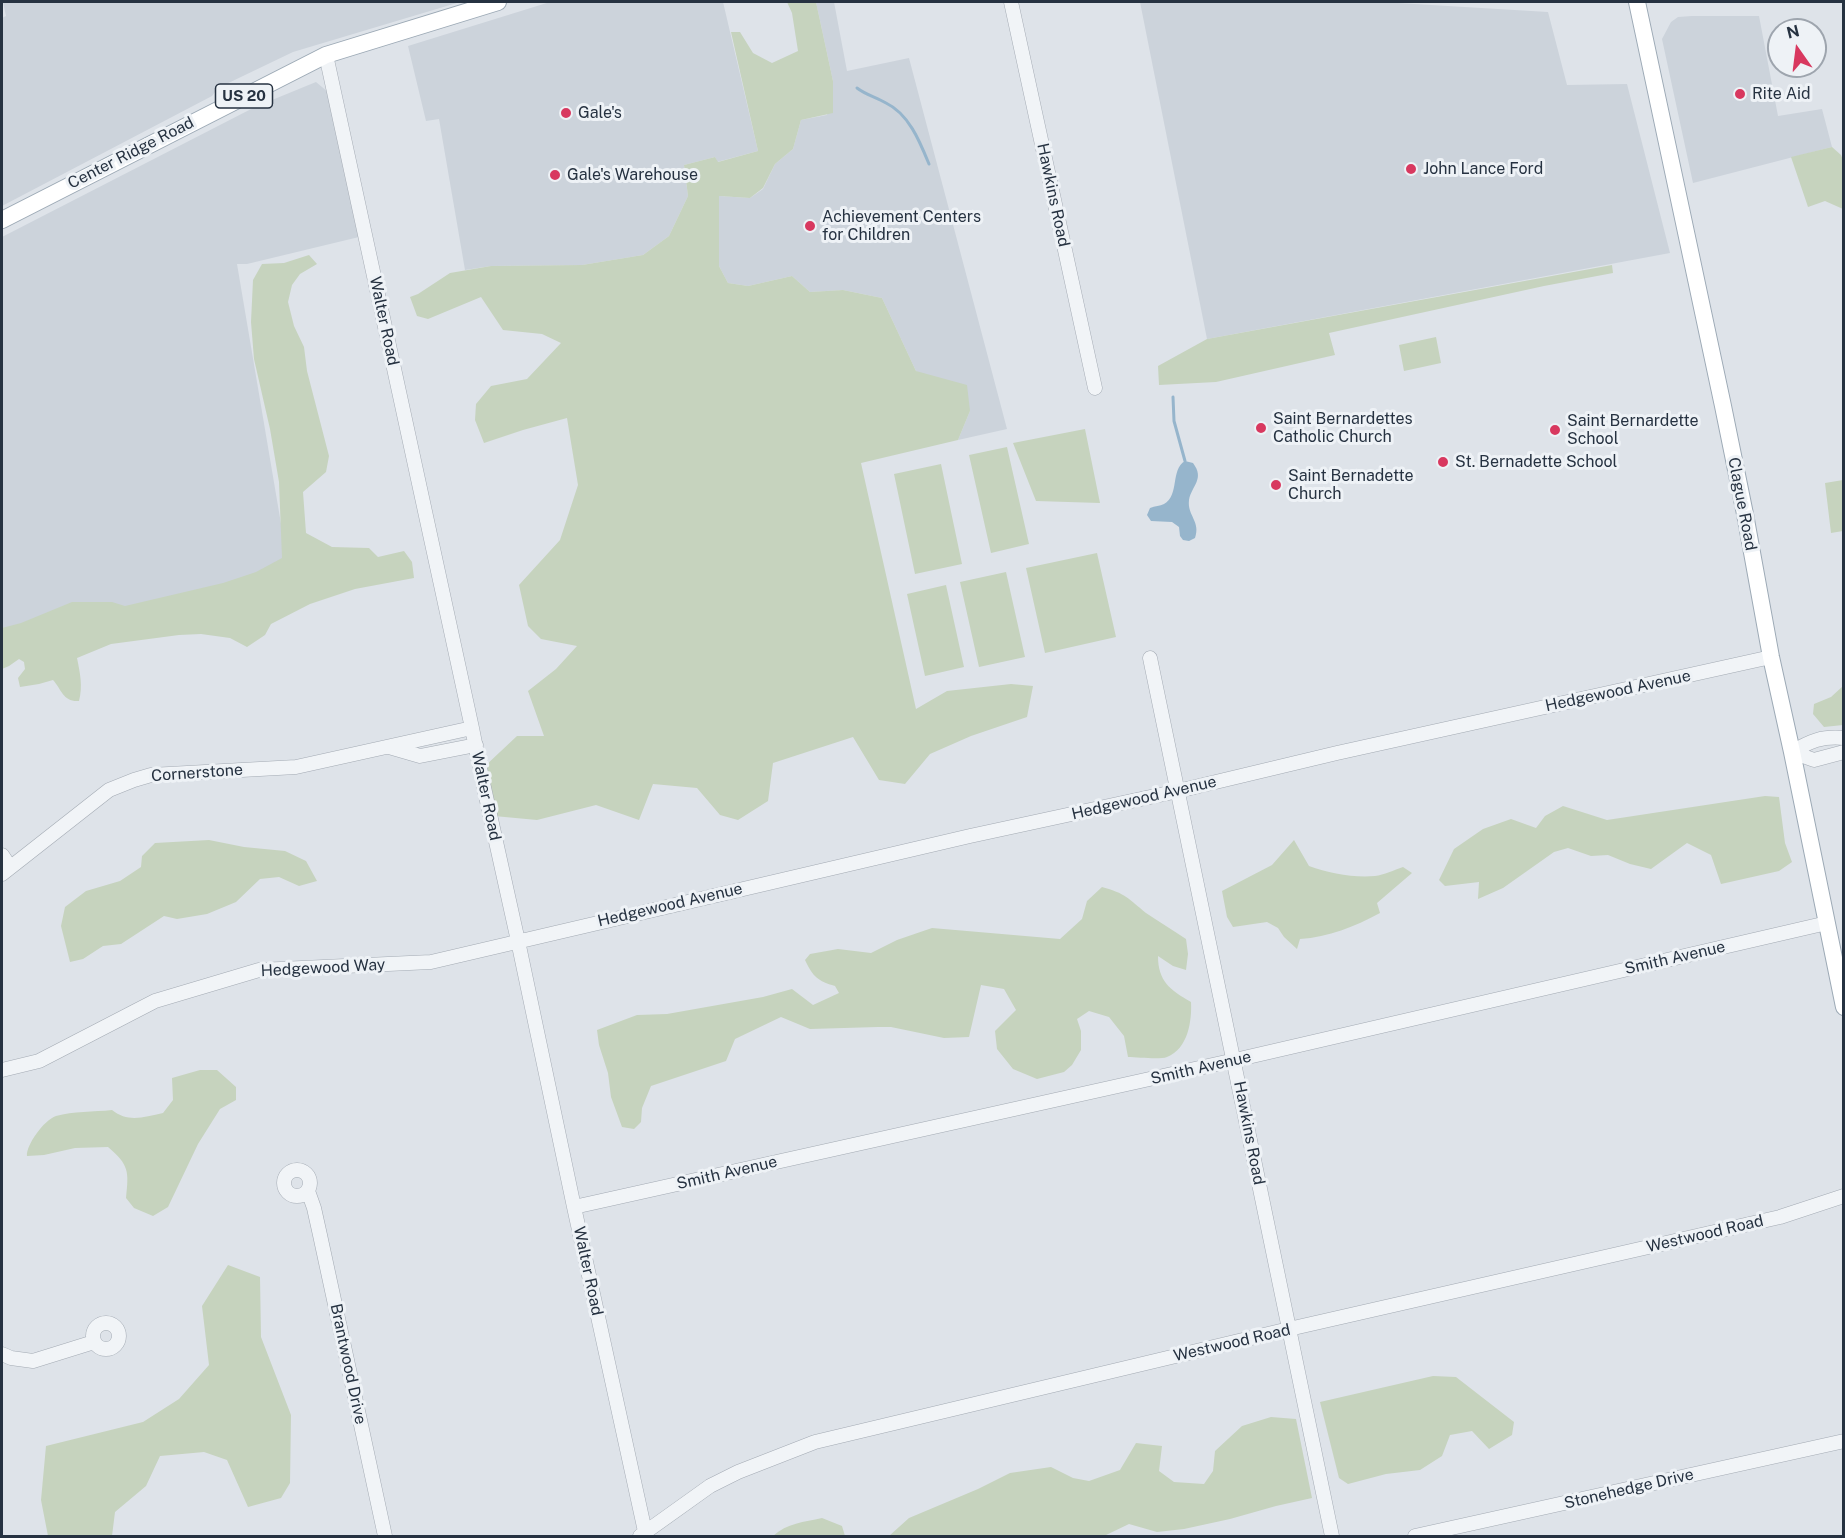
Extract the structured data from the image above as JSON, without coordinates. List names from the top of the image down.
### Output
{
  "streets": {
    "main road": ["US 20", "Center Ridge Road", "Clague Road"],
    "street": [
      "Hawkins Road",
      "Walter Road",
      "Hedgewood Avenue",
      "Cornerstone",
      "Smith Avenue",
      "Hedgewood Way",
      "Westwood Road",
      "Brantwood Drive",
      "Stonehedge Drive"
    ]
  },
  "crossings": [
    ["Center Ridge Road", "Walter Road"],
    ["Hawkins Road", "Hedgewood Avenue"],
    ["Hawkins Road", "Smith Avenue"],
    ["Hawkins Road", "Westwood Road"],
    ["Walter Road", "Hedgewood Avenue"],
    ["Walter Road", "Cornerstone"],
    ["Walter Road", "Smith Avenue"],
    ["Walter Road", "Hedgewood Way"],
    ["Walter Road", "Westwood Road"],
    ["Clague Road", "Hedgewood Avenue"],
    ["Clague Road", "Smith Avenue"],
    ["Hedgewood Avenue", "Hedgewood Way"]
  ],
  "places": [
    "Rite Aid",
    "Gale's",
    "John Lance Ford",
    "Gale's Warehouse",
    "Achievement Centers for Children",
    "Saint Bernardettes Catholic Church",
    "Saint Bernardette School",
    "St. Bernadette School",
    "Saint Bernadette Church"
  ],
  "north": "top"
}
